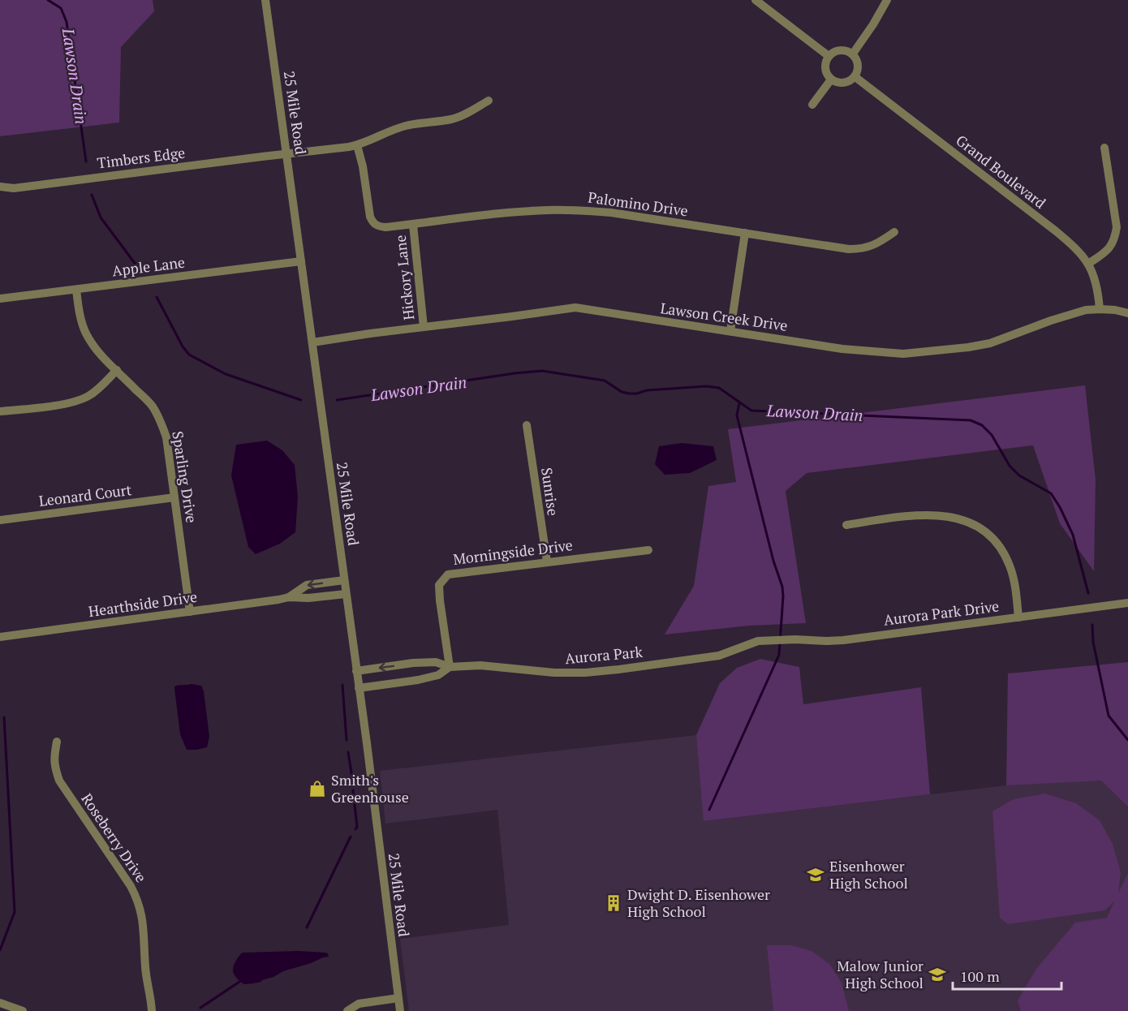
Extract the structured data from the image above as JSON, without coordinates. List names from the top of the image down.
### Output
{
  "streets": {
    "street": [
      "25 Mile Road",
      "Timbers Edge",
      "Grand Boulevard",
      "Palomino Drive",
      "Apple Lane",
      "Hickory Lane",
      "Lawson Creek Drive",
      "Sparling Drive",
      "Sunrise",
      "Leonard Court",
      "Morningside Drive",
      "Hearthside Drive",
      "Aurora Park Drive",
      "Aurora Park",
      "Roseberry Drive"
    ]
  },
  "crossings": [
    ["25 Mile Road", "Timbers Edge"],
    ["25 Mile Road", "Apple Lane"],
    ["25 Mile Road", "Lawson Creek Drive"],
    ["25 Mile Road", "Hearthside Drive"],
    ["25 Mile Road", "Aurora Park"],
    ["Timbers Edge", "Palomino Drive"],
    ["Grand Boulevard", "Lawson Creek Drive"],
    ["Palomino Drive", "Hickory Lane"],
    ["Apple Lane", "Sparling Drive"],
    ["Hickory Lane", "Lawson Creek Drive"],
    ["Sparling Drive", "Leonard Court"],
    ["Sparling Drive", "Hearthside Drive"],
    ["Sunrise", "Morningside Drive"],
    ["Morningside Drive", "Aurora Park"],
    ["Aurora Park Drive", "Aurora Park"]
  ],
  "water": ["Lawson Drain"],
  "places": {
    "shop": ["Smith's Greenhouse"],
    "school or university": ["Eisenhower High School", "Malow Junior High School"],
    "building": ["Dwight D. Eisenhower High School"]
  },
  "scale_bar": "100 m"
}
